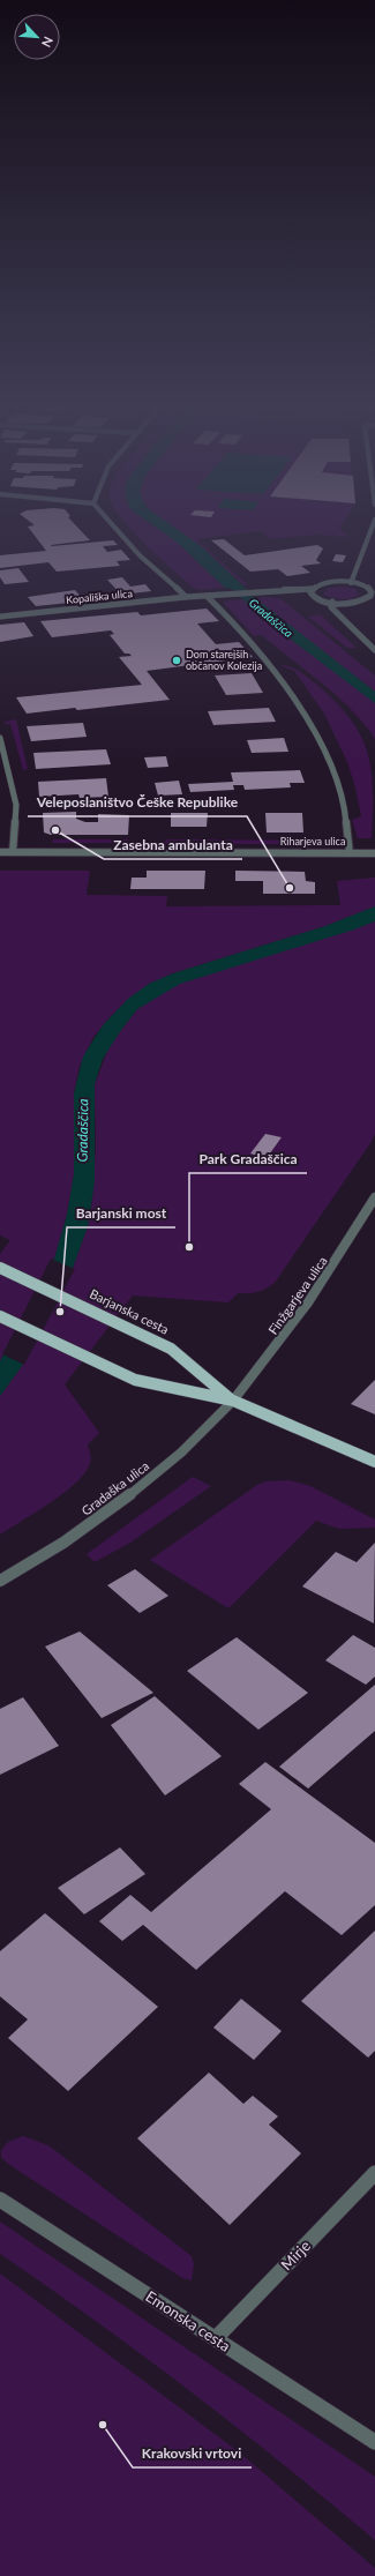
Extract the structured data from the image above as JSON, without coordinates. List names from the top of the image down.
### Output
{
  "streets": {
    "main road": ["Barjanska cesta"],
    "street": [
      "Kopališka ulica",
      "Riharjeva ulica",
      "Finžgarjeva ulica",
      "Gradaška ulica",
      "Mirje",
      "Emonska cesta"
    ]
  },
  "crossings": [
    ["Finžgarjeva ulica", "Barjanska cesta"],
    ["Finžgarjeva ulica", "Gradaška ulica"],
    ["Barjanska cesta", "Gradaška ulica"],
    ["Mirje", "Emonska cesta"]
  ],
  "water": ["Gradaščica"],
  "places": [
    "Dom starejših občanov Kolezija",
    "Zasebna ambulanta",
    "Veleposlaništvo Češke Republike",
    "Park Gradaščica",
    "Barjanski most",
    "Krakovski vrtovi"
  ],
  "north": "bottom right"
}
